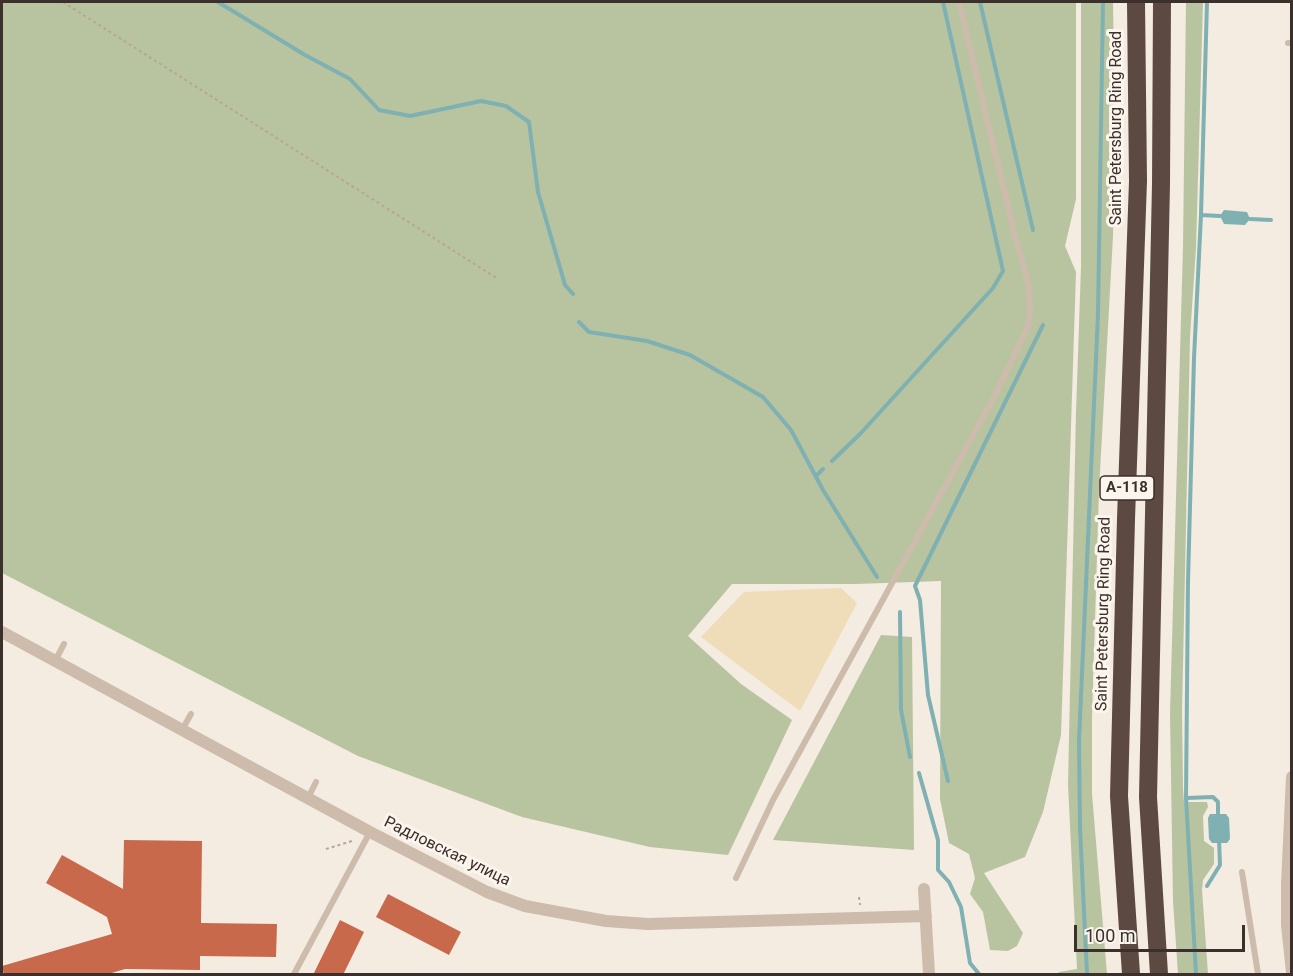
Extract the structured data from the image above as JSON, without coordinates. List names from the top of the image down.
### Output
{
  "streets": {
    "highway": ["Saint Petersburg Ring Road", "А-118"],
    "street": ["Радловская улица"]
  },
  "scale_bar": "100 m"
}
